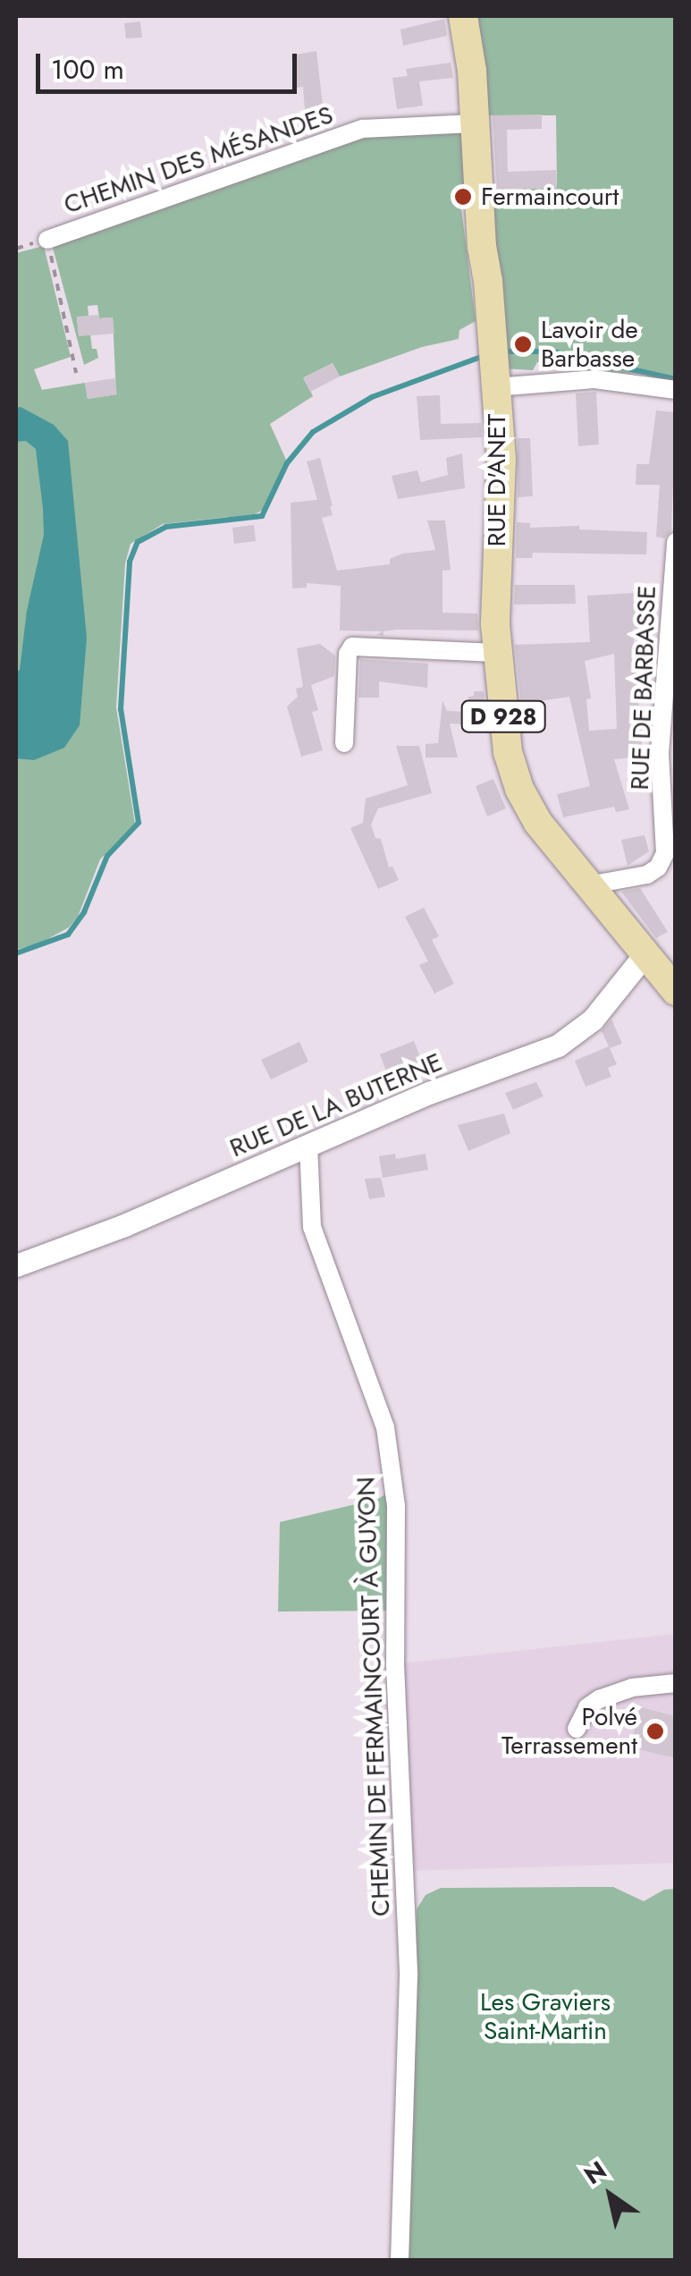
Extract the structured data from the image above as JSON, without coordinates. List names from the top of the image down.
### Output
{
  "streets": {
    "main road": ["RUE D'ANET", "D 928"],
    "street": [
      "CHEMIN DES MÉSANDES",
      "RUE DE BARBASSE",
      "RUE DE LA BUTERNE",
      "CHEMIN DE FERMAINCOURT À GUYON"
    ]
  },
  "crossings": [
    ["CHEMIN DES MÉSANDES", "RUE D'ANET"],
    ["RUE D'ANET", "RUE DE BARBASSE"],
    ["RUE D'ANET", "RUE DE LA BUTERNE"],
    ["RUE DE LA BUTERNE", "CHEMIN DE FERMAINCOURT À GUYON"]
  ],
  "parks": ["Les Graviers Saint-Martin"],
  "places": ["Fermaincourt", "Lavoir de Barbasse", "Polvé Terrassement"],
  "scale_bar": "100 m",
  "north": "top left"
}
